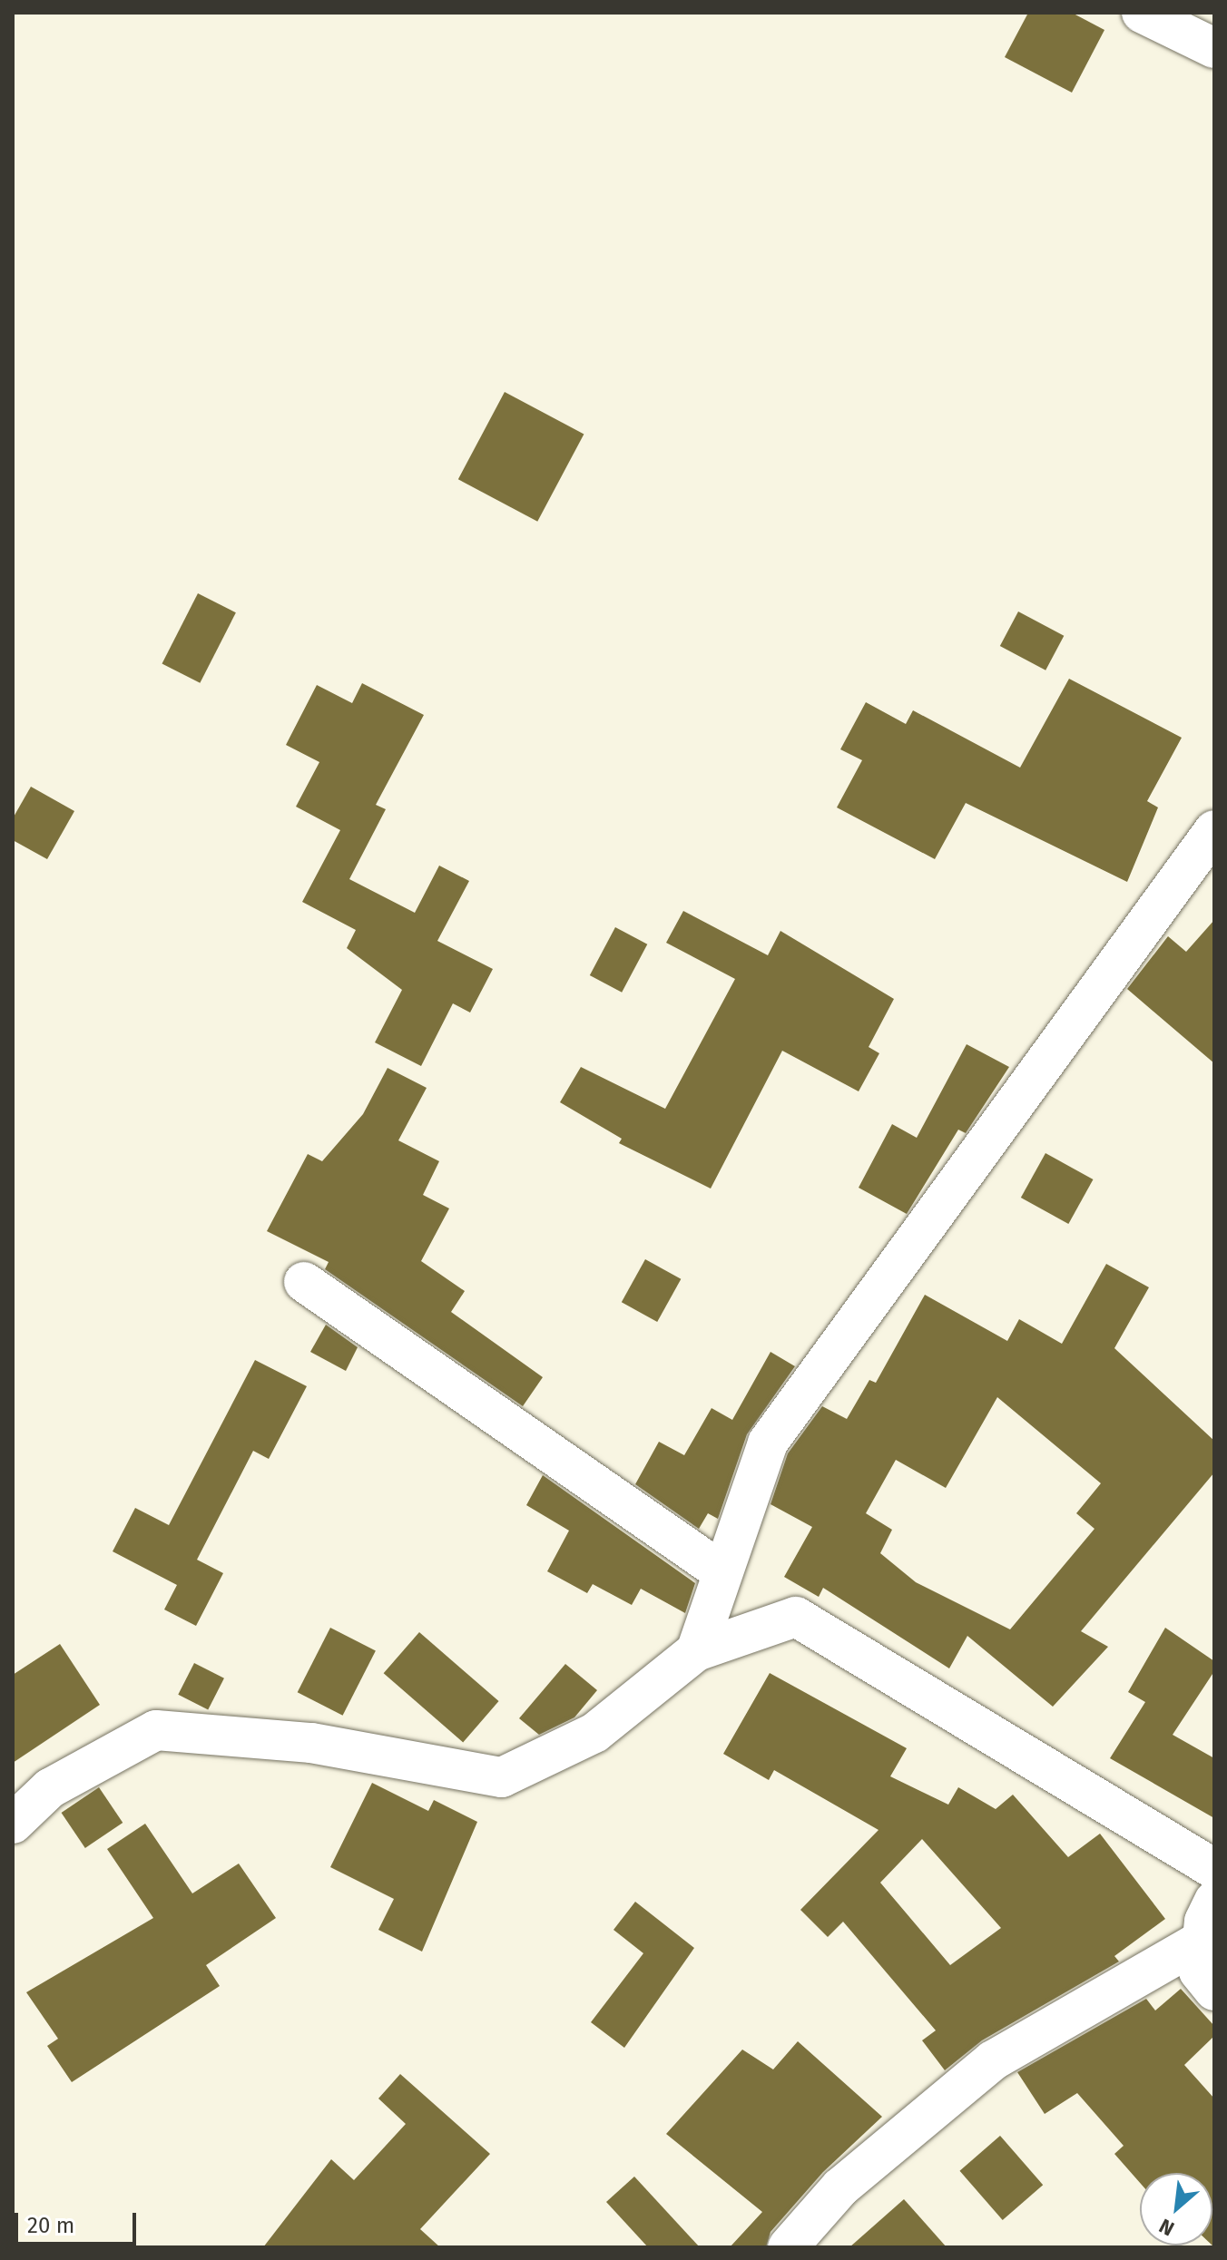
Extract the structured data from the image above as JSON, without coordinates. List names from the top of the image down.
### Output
{
  "scale_bar": "20 m",
  "north": "bottom left"
}
